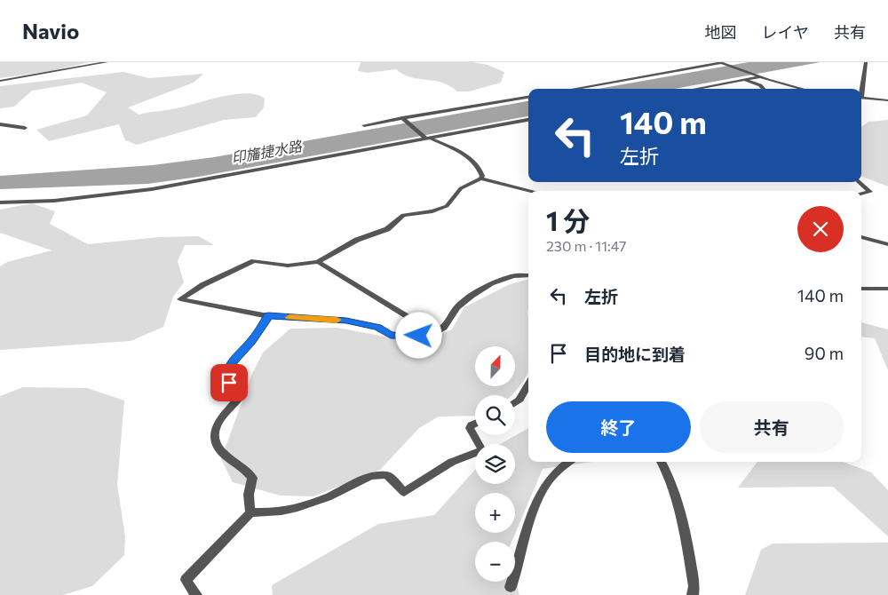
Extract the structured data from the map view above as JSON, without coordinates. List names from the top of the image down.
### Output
{
  "water": ["印旛捷水路"],
  "north": "top",
  "page": {
    "header": "Navio",
    "nav": ["地図", "レイヤ", "共有"],
    "turn": ["140 m", "左折"],
    "heading": ["1 分", "230 m · 11:47"],
    "list": [
      {
        "name": "左折",
        "value": "140 m"
      },
      {
        "name": "目的地に到着",
        "value": "90 m"
      }
    ],
    "map_buttons": ["+", "−"],
    "buttons": ["終了", "共有"]
  }
}
